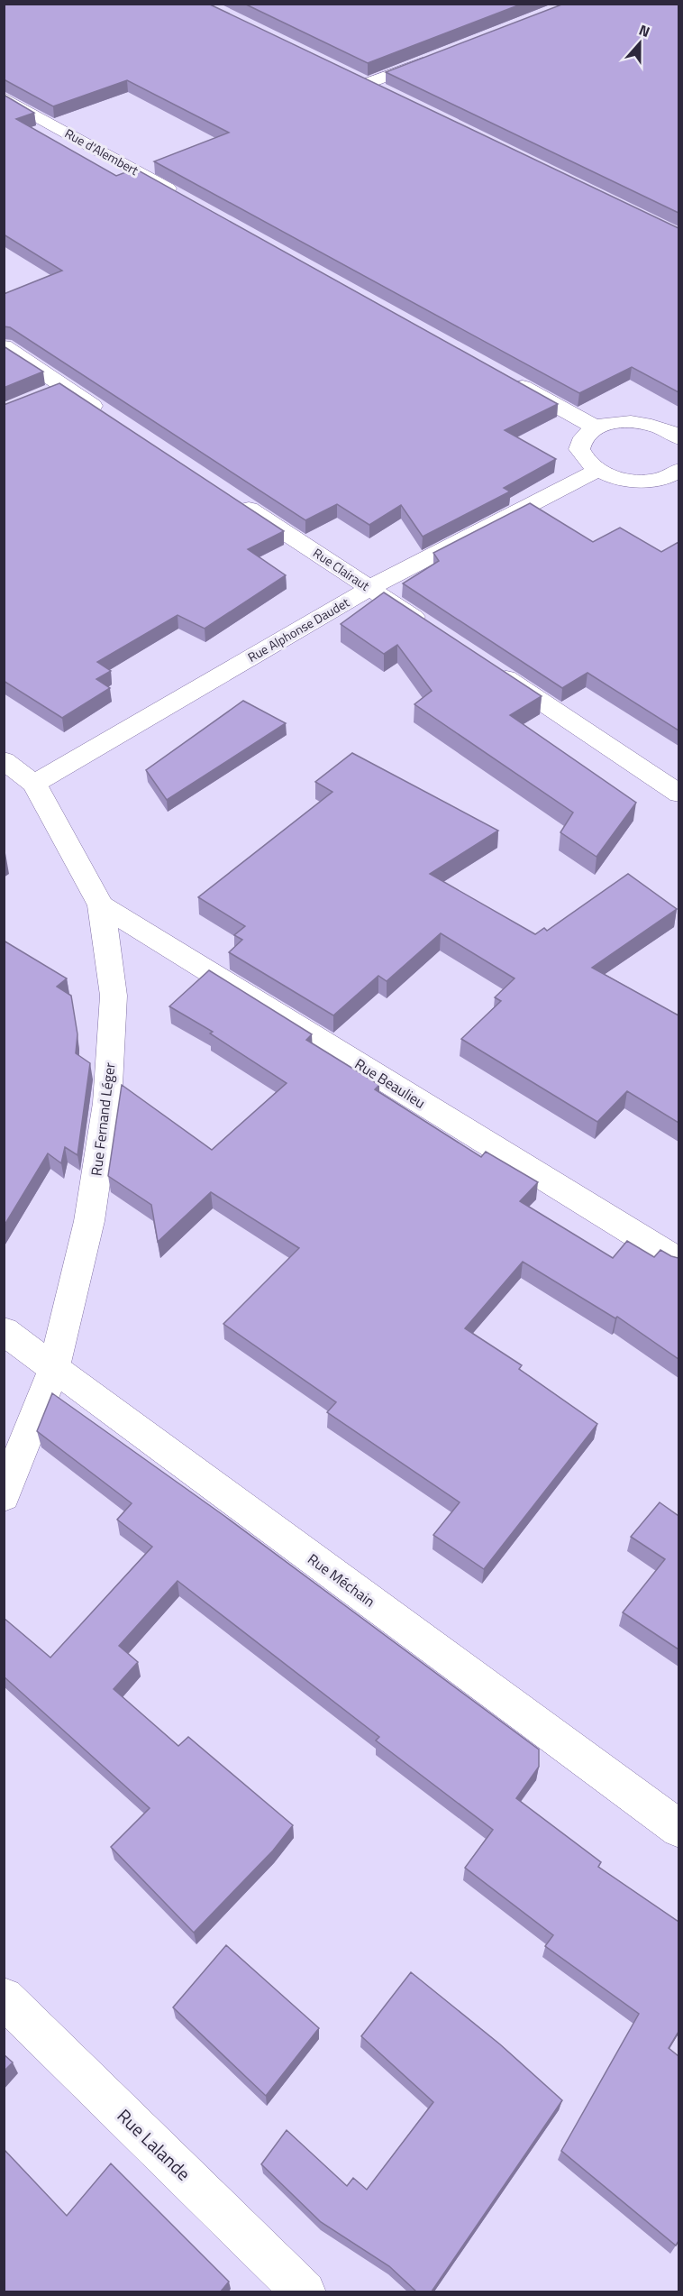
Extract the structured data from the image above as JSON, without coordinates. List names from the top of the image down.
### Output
{
  "streets": {
    "street": [
      "Rue d'Alembert",
      "Rue Clairaut",
      "Rue Alphonse Daudet",
      "Rue Beaulieu",
      "Rue Fernand Léger",
      "Rue Méchain",
      "Rue Lalande"
    ]
  },
  "crossings": [
    ["Rue Clairaut", "Rue Alphonse Daudet"],
    ["Rue Alphonse Daudet", "Rue Fernand Léger"],
    ["Rue Beaulieu", "Rue Fernand Léger"],
    ["Rue Fernand Léger", "Rue Méchain"]
  ],
  "north": "top"
}
